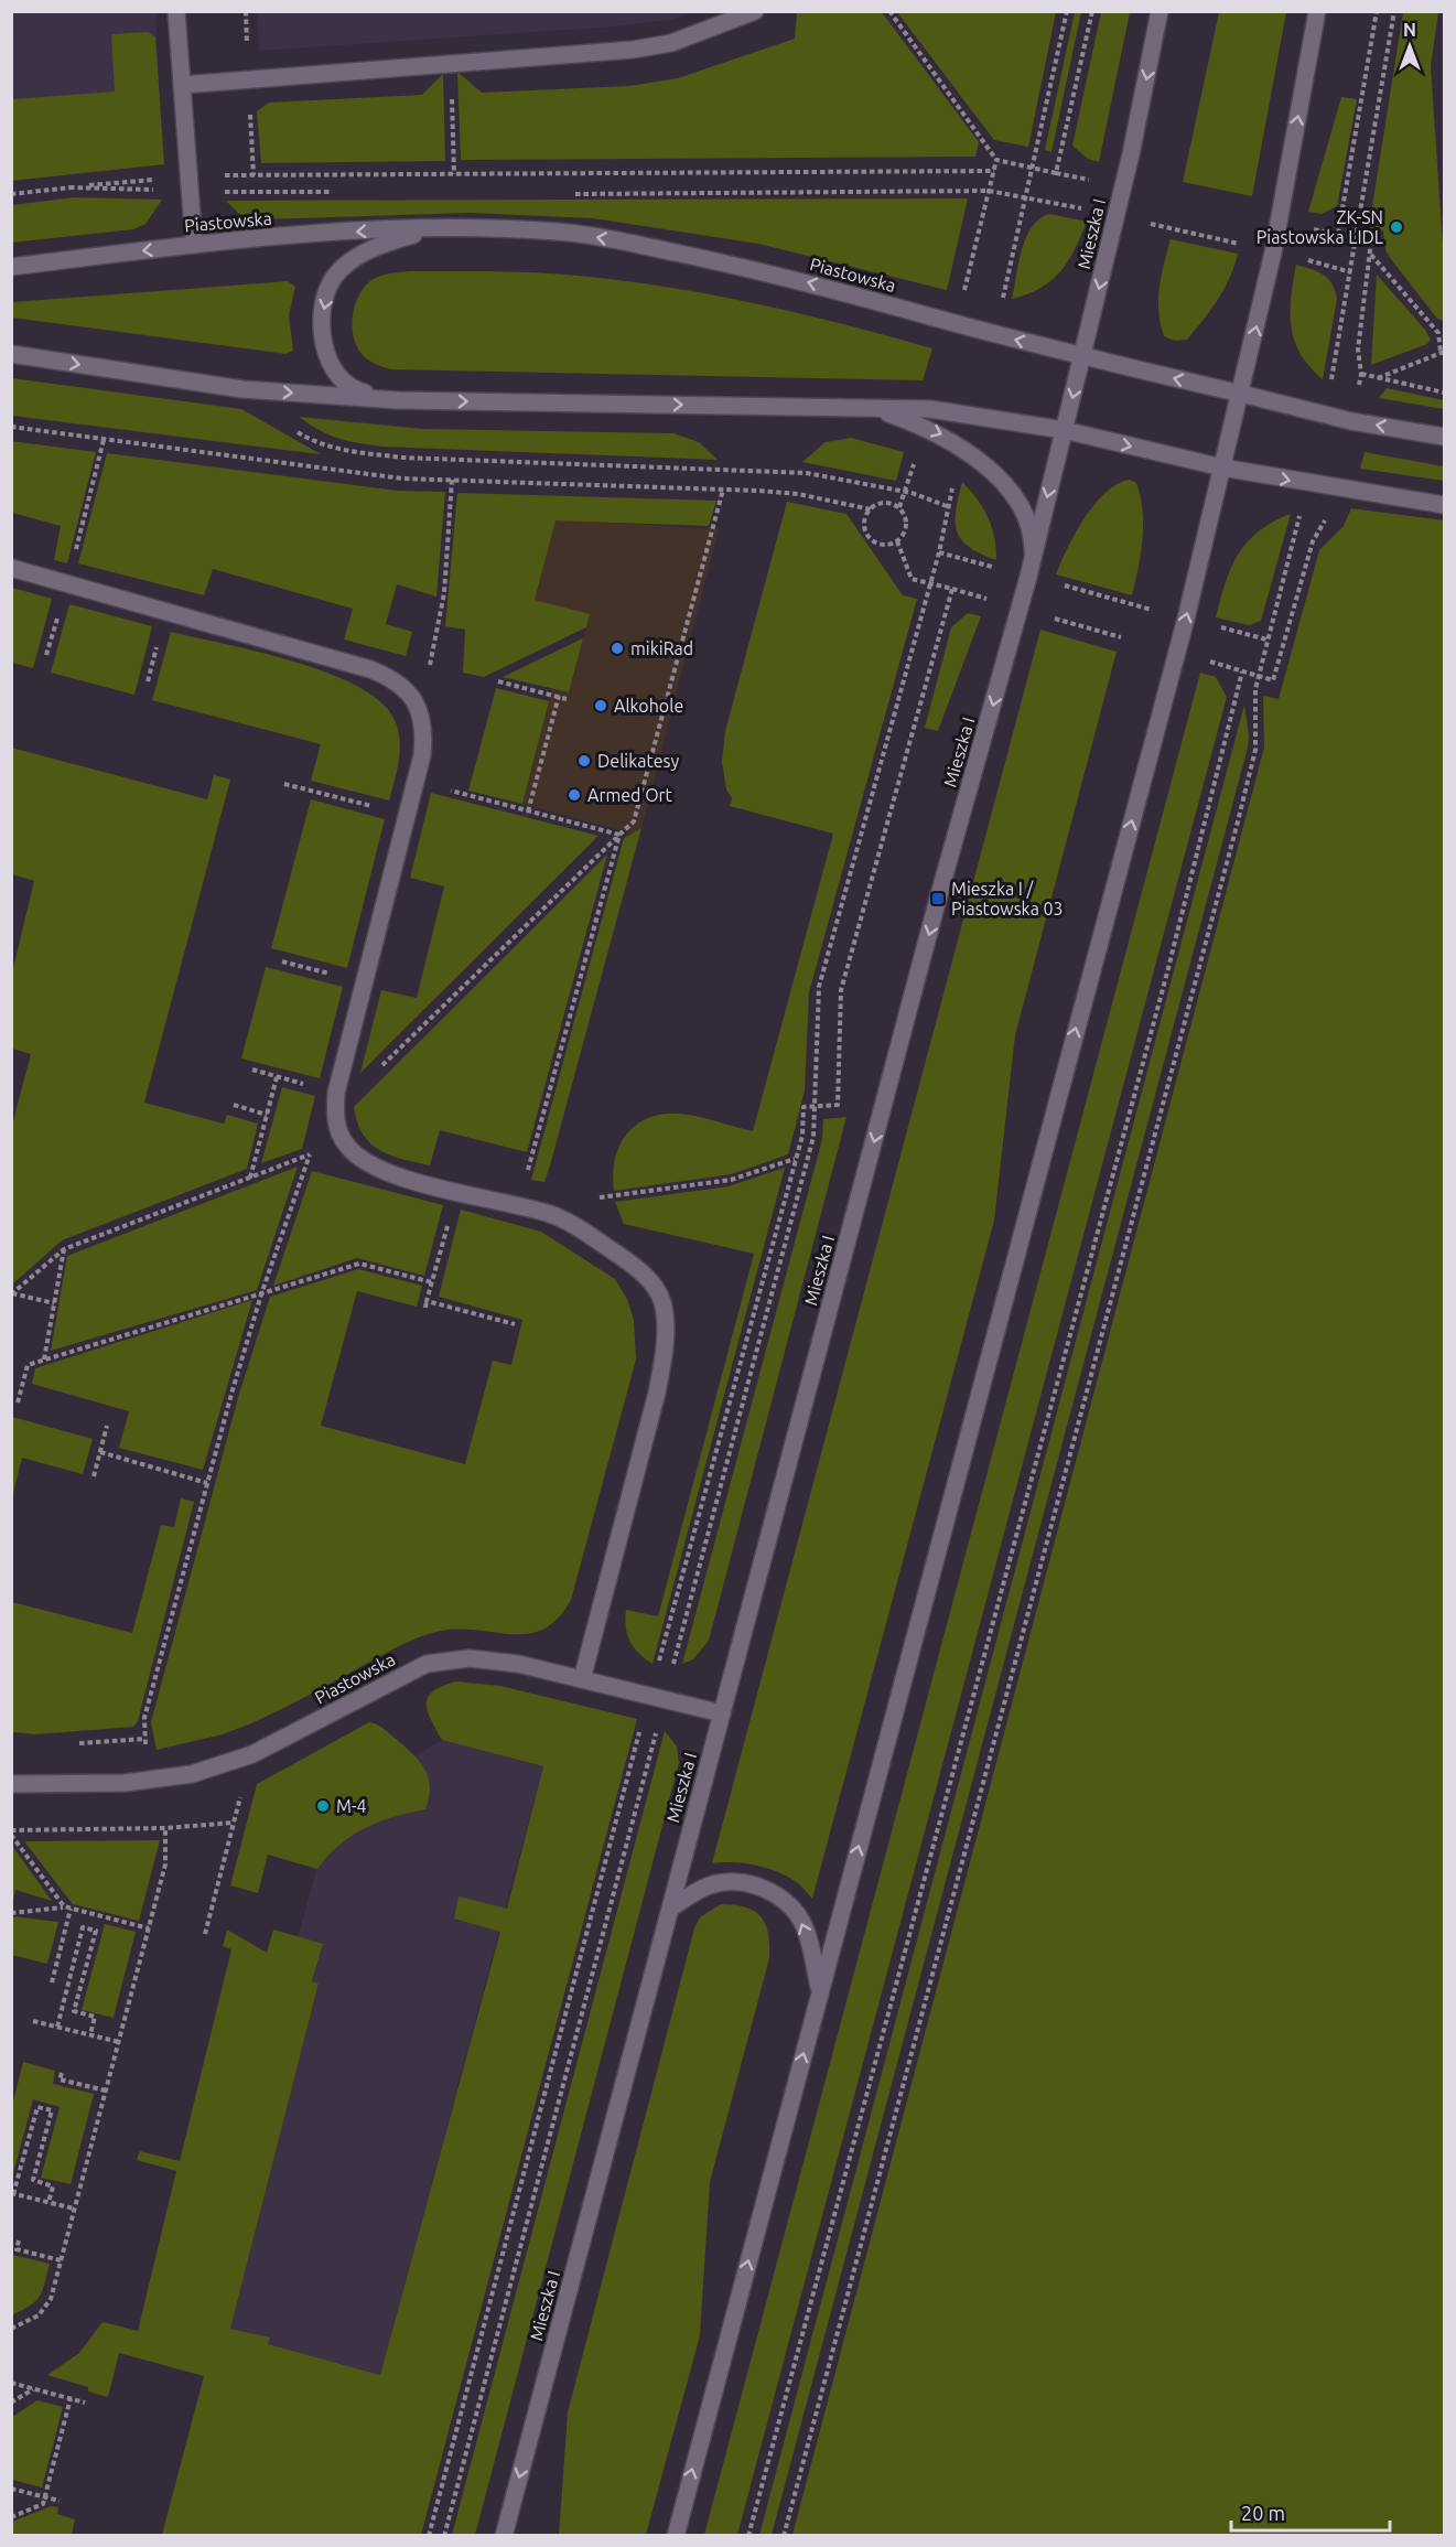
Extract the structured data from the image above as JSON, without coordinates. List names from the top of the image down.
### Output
{
  "streets": {
    "street": ["Piastowska", "Mieszka I"]
  },
  "crossings": [
    ["Piastowska", "Mieszka I"]
  ],
  "one_way": ["Mieszka I"],
  "places": {
    "other": [
      "ZK-SN Piastowska LIDL",
      "mikiRad",
      "Alkohole",
      "Delikatesy",
      "Armed Ort",
      "M-4"
    ],
    "transit": ["Mieszka I / Piastowska 03"]
  },
  "scale_bar": "20 m",
  "north": "top"
}
